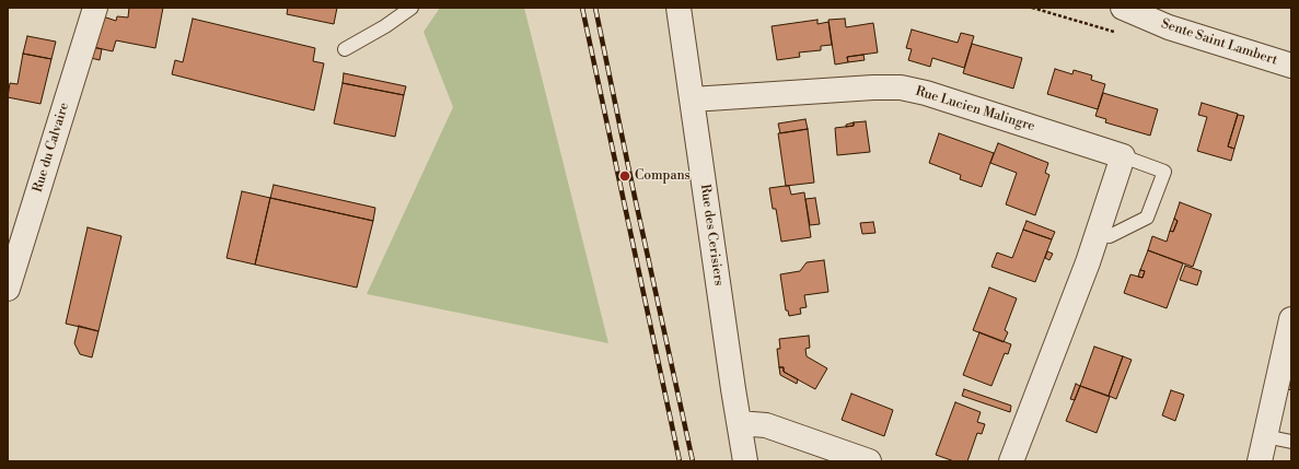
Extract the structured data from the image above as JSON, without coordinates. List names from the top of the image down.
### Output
{
  "streets": {
    "street": [
      "Sente Saint Lambert",
      "Rue Lucien Malingre",
      "Rue du Calvaire",
      "Rue des Cerisiers"
    ]
  },
  "crossings": [
    ["Rue Lucien Malingre", "Rue des Cerisiers"]
  ],
  "places": ["Compans"]
}
